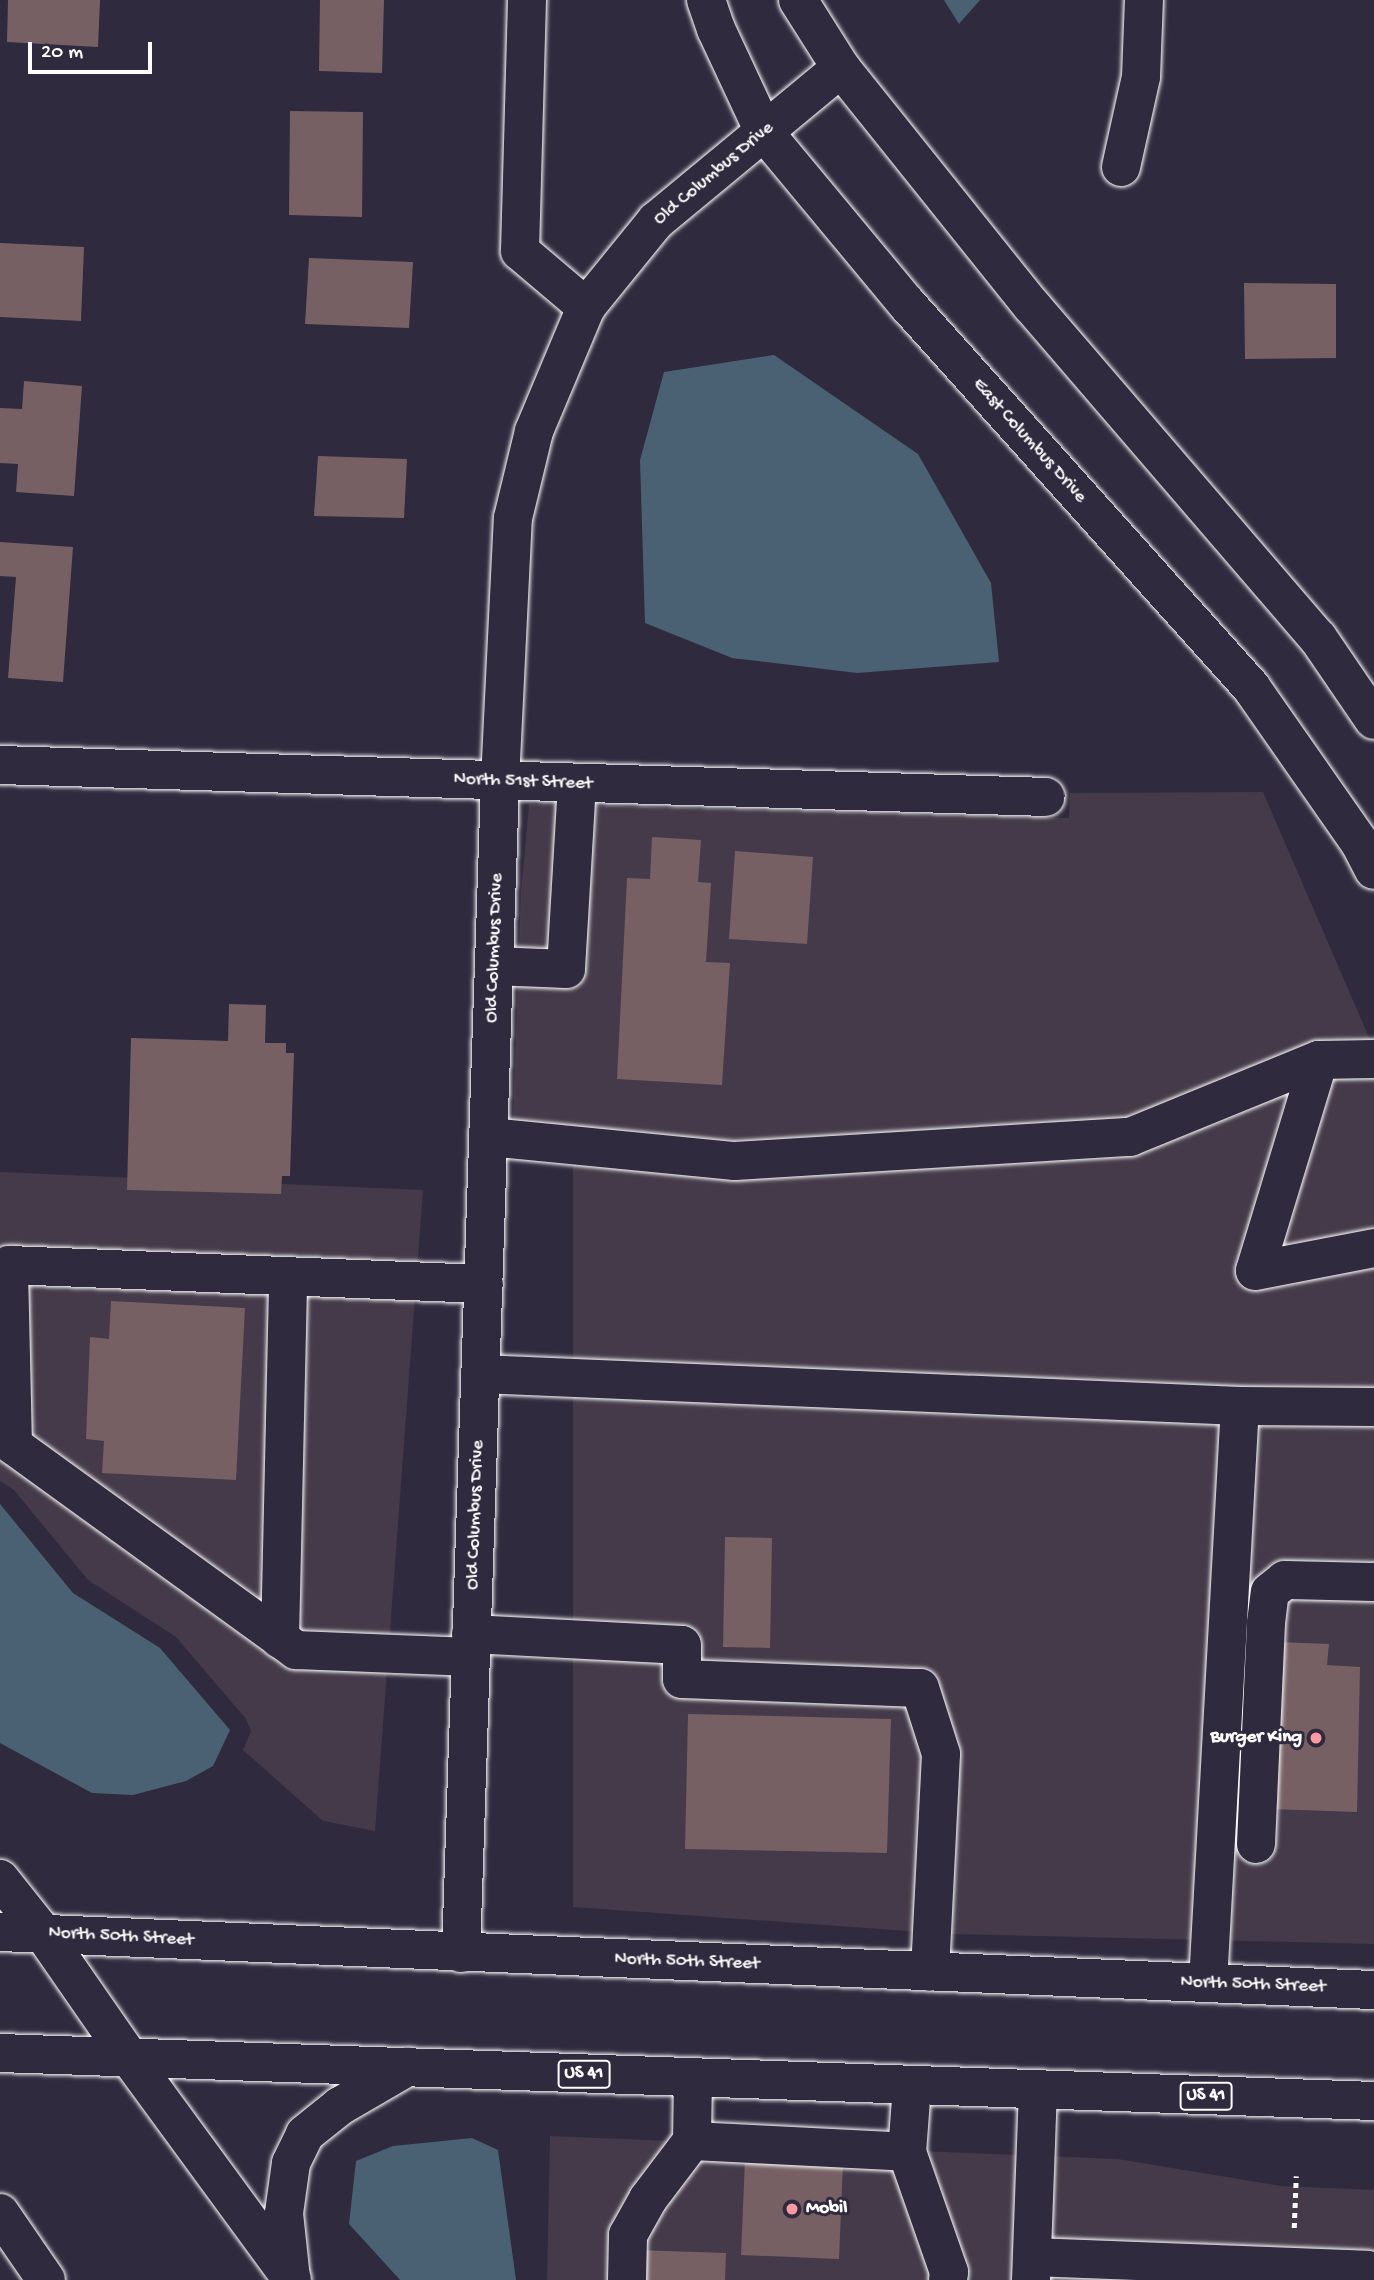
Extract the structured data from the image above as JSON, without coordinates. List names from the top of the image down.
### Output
{
  "streets": {
    "main road": [
      "Old Columbus Drive",
      "East Columbus Drive",
      "North 51st Street",
      "North 50th Street",
      "US 41"
    ]
  },
  "crossings": [
    ["Old Columbus Drive", "East Columbus Drive"],
    ["Old Columbus Drive", "North 51st Street"],
    ["Old Columbus Drive", "North 50th Street"]
  ],
  "places": ["Burger King", "Mobil"],
  "scale_bar": "20 m"
}
